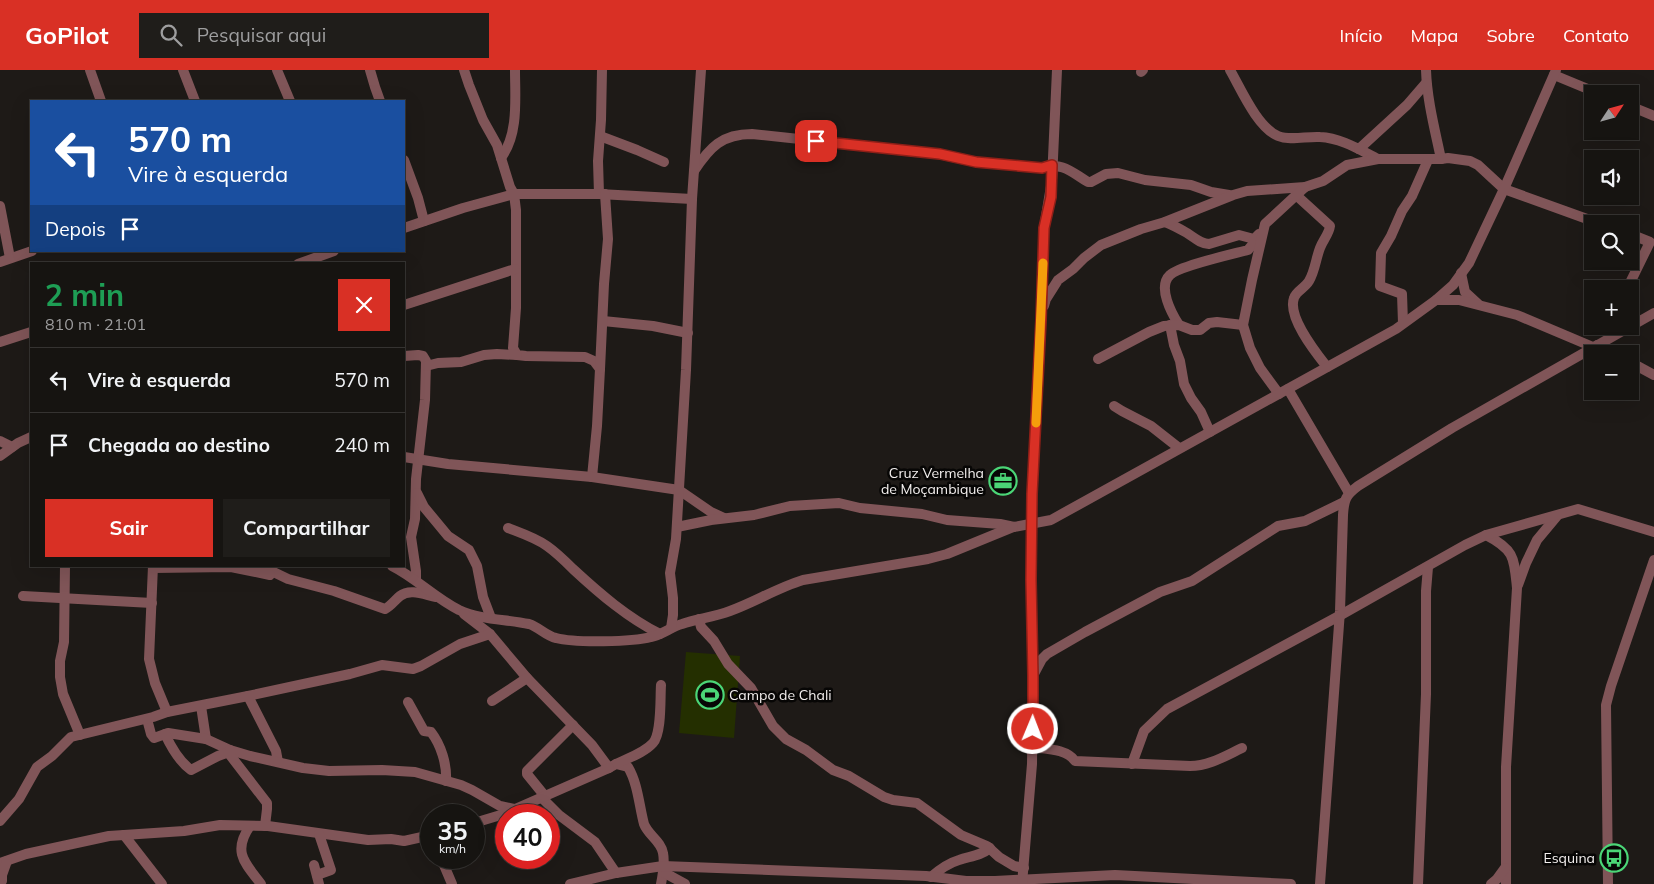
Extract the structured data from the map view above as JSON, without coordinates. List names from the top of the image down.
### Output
{
  "places": {
    "office": ["Cruz Vermelha de Moçambique"],
    "sports": ["Campo de Chali"],
    "bus stop": ["Esquina"]
  },
  "north": "top right",
  "page": {
    "header": "GoPilot",
    "search": "Pesquisar aqui",
    "nav": [
      "Início",
      "Mapa",
      "Sobre",
      "Contato"
    ],
    "map_buttons": ["+", "−"],
    "turn": ["570 m", "Vire à esquerda"],
    "then": "Depois",
    "heading": ["2 min", "810 m · 21:01"],
    "list": [
      {
        "name": "Vire à esquerda",
        "value": "570 m"
      },
      {
        "name": "Chegada ao destino",
        "value": "240 m"
      }
    ],
    "buttons": ["Sair", "Compartilhar"],
    "speed": "35 km/h",
    "limit": "40"
  }
}
